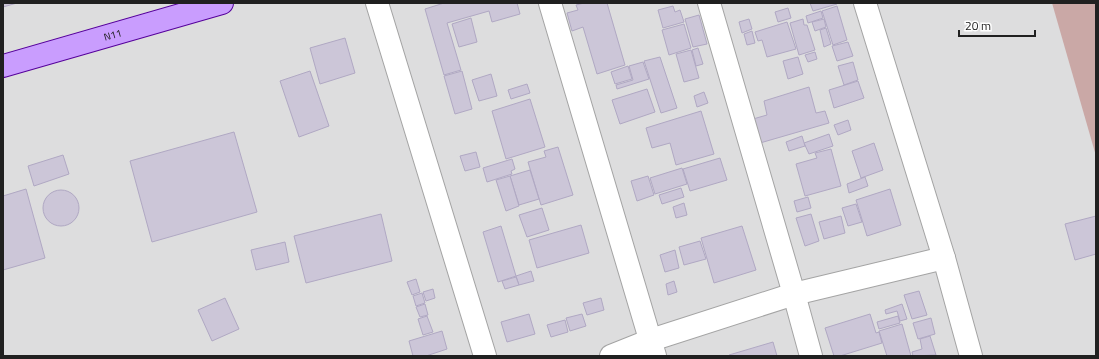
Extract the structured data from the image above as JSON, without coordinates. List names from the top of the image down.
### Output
{
  "streets": {
    "main road": ["N11"]
  },
  "scale_bar": "20 m"
}
